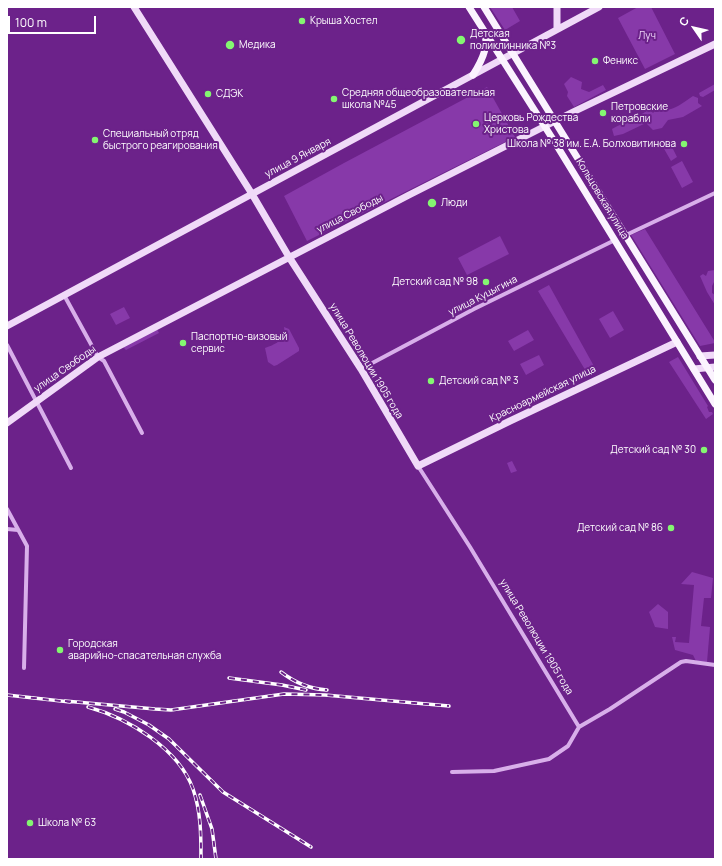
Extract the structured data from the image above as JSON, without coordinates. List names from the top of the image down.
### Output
{
  "streets": {
    "main road": [
      "улица 9 Января",
      "Кольцовская улица",
      "улица Свободы",
      "улица Революции 1905 года",
      "Красноармейская улица"
    ],
    "street": ["улица Куцыгина"]
  },
  "crossings": [
    ["улица 9 Января", "Кольцовская улица"],
    ["улица 9 Января", "улица Революции 1905 года"],
    ["Кольцовская улица", "улица Свободы"],
    ["Кольцовская улица", "улица Куцыгина"],
    ["Кольцовская улица", "Красноармейская улица"],
    ["улица Свободы", "улица Революции 1905 года"],
    ["улица Куцыгина", "улица Революции 1905 года"],
    ["улица Революции 1905 года", "Красноармейская улица"]
  ],
  "parks": ["Луч"],
  "places": [
    "Крыша Хостел",
    "Детская поликлинника №3",
    "Медика",
    "Феникс",
    "СДЭК",
    "Средняя общеобразовательная школа №45",
    "Петровские корабли",
    "Церковь Рождества Христова",
    "Специальный отряд быстрого реагирования",
    "Школа № 38 им. Е.А. Болховитинова",
    "Люди",
    "Детский сад № 98",
    "Паспортно-визовый сервис",
    "Детский сад № 3",
    "Детский сад № 30",
    "Детский сад № 86",
    "Городская аварийно-спасательная служба",
    "Школа № 63"
  ],
  "scale_bar": "100 m",
  "north": "top left"
}
